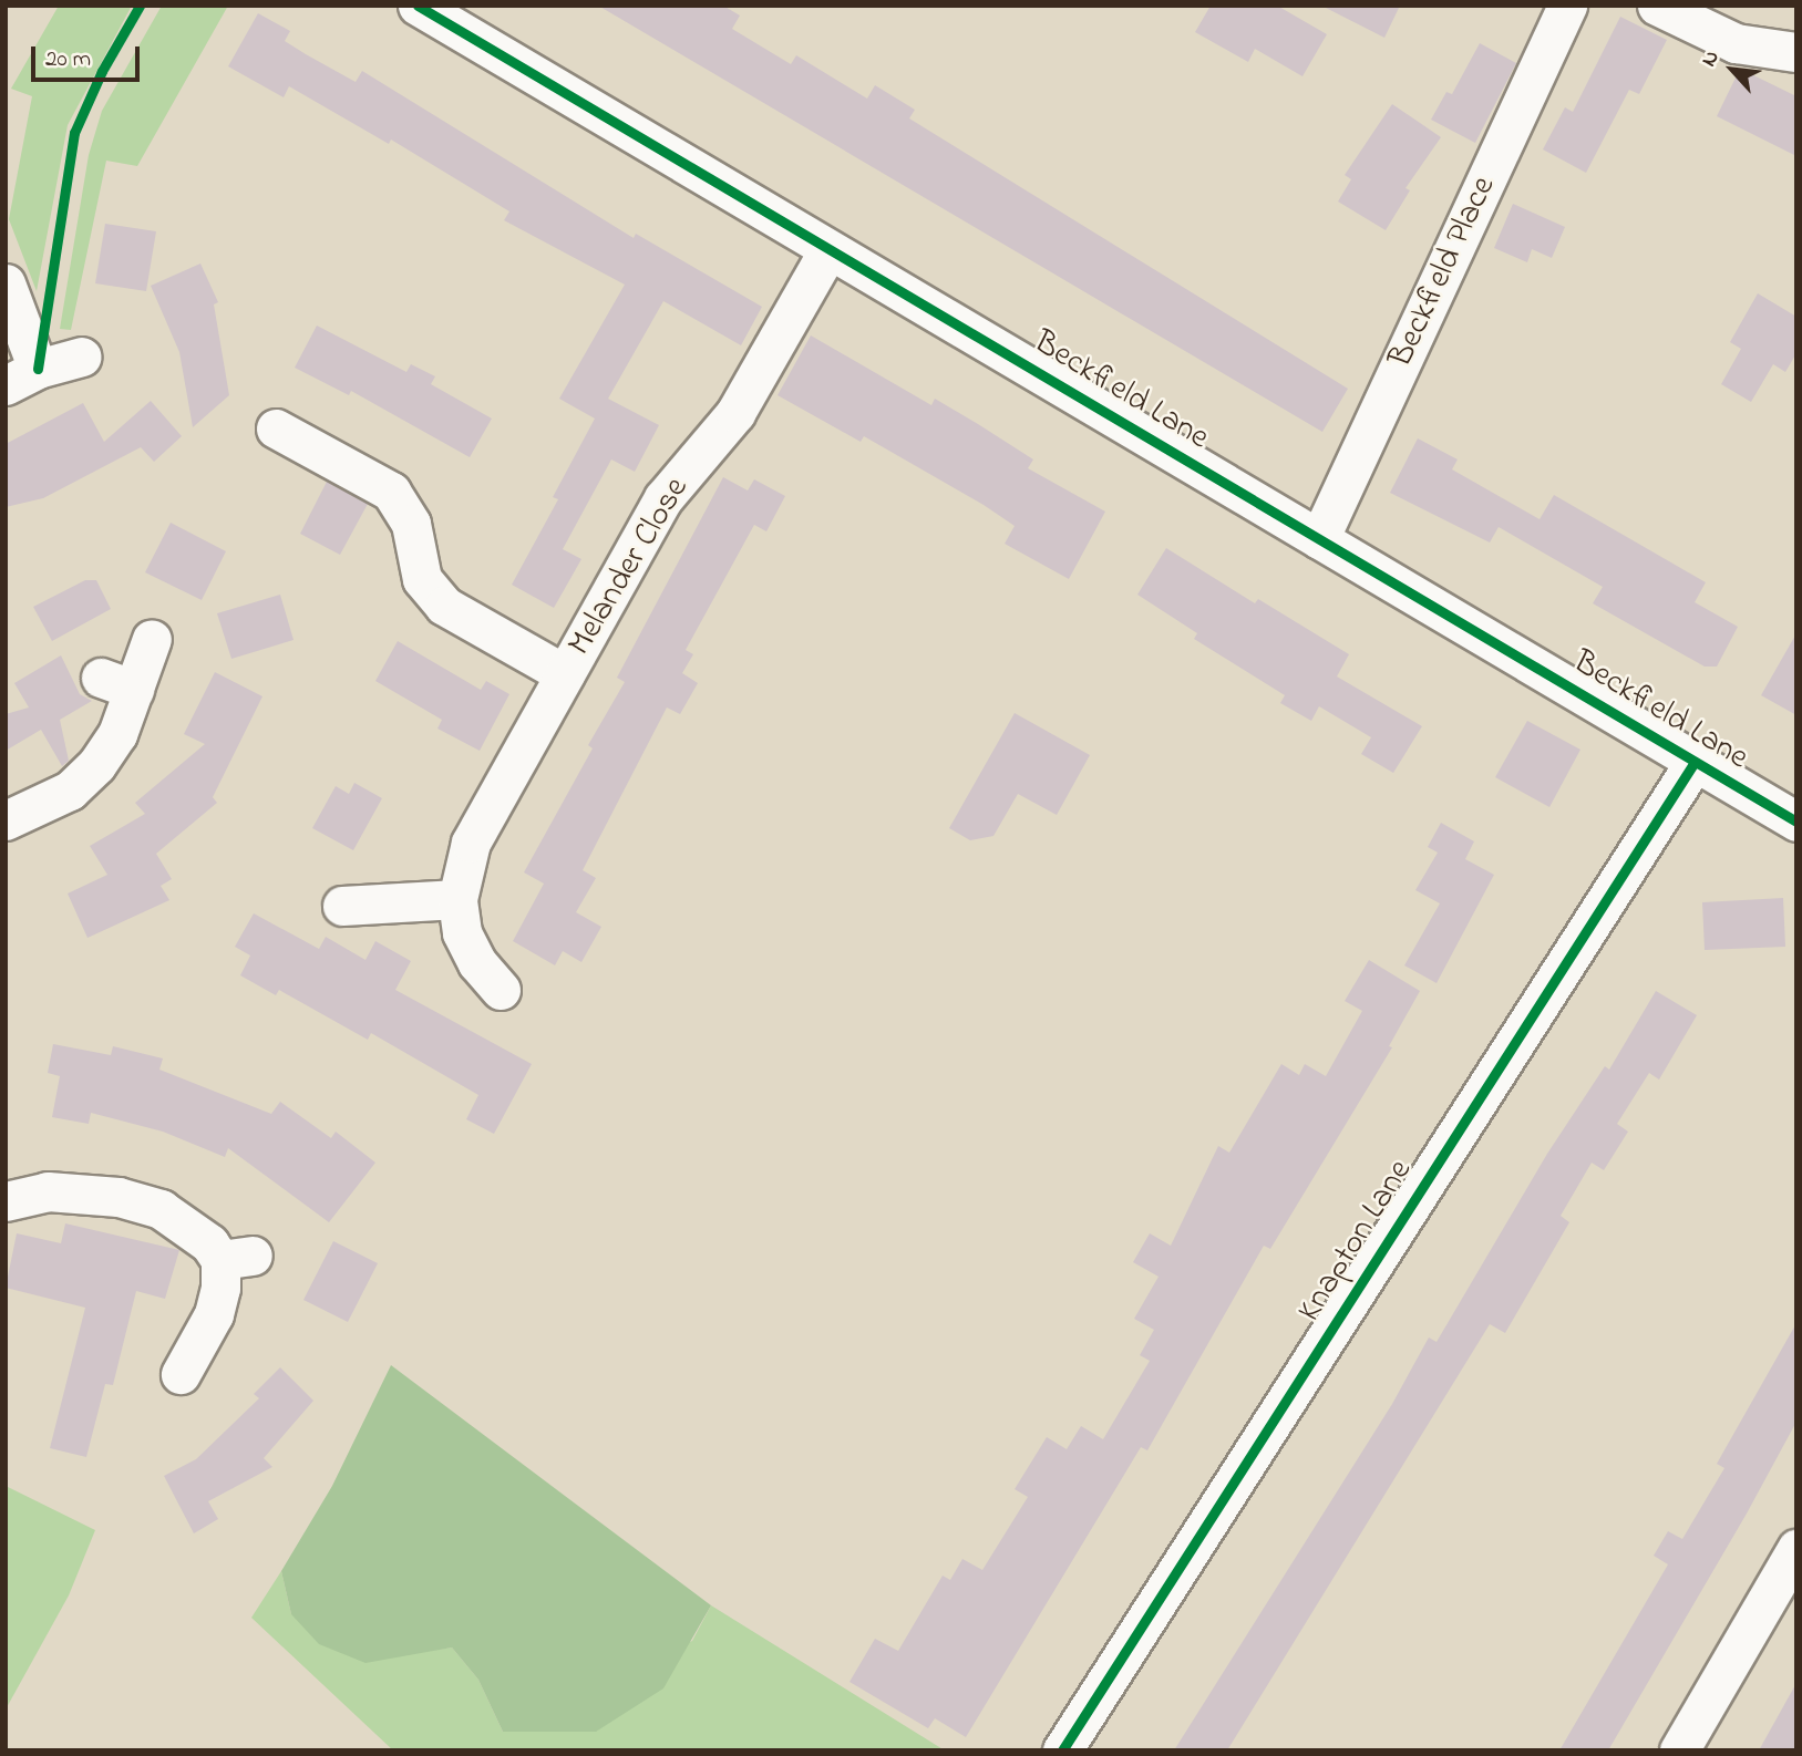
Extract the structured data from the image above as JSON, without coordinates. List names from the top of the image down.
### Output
{
  "streets": {
    "street": [
      "Beckfield Place",
      "Beckfield Lane",
      "Melander Close",
      "Knapton Lane"
    ]
  },
  "crossings": [
    ["Beckfield Place", "Beckfield Lane"],
    ["Beckfield Lane", "Melander Close"],
    ["Beckfield Lane", "Knapton Lane"]
  ],
  "scale_bar": "20 m",
  "north": "top left"
}
